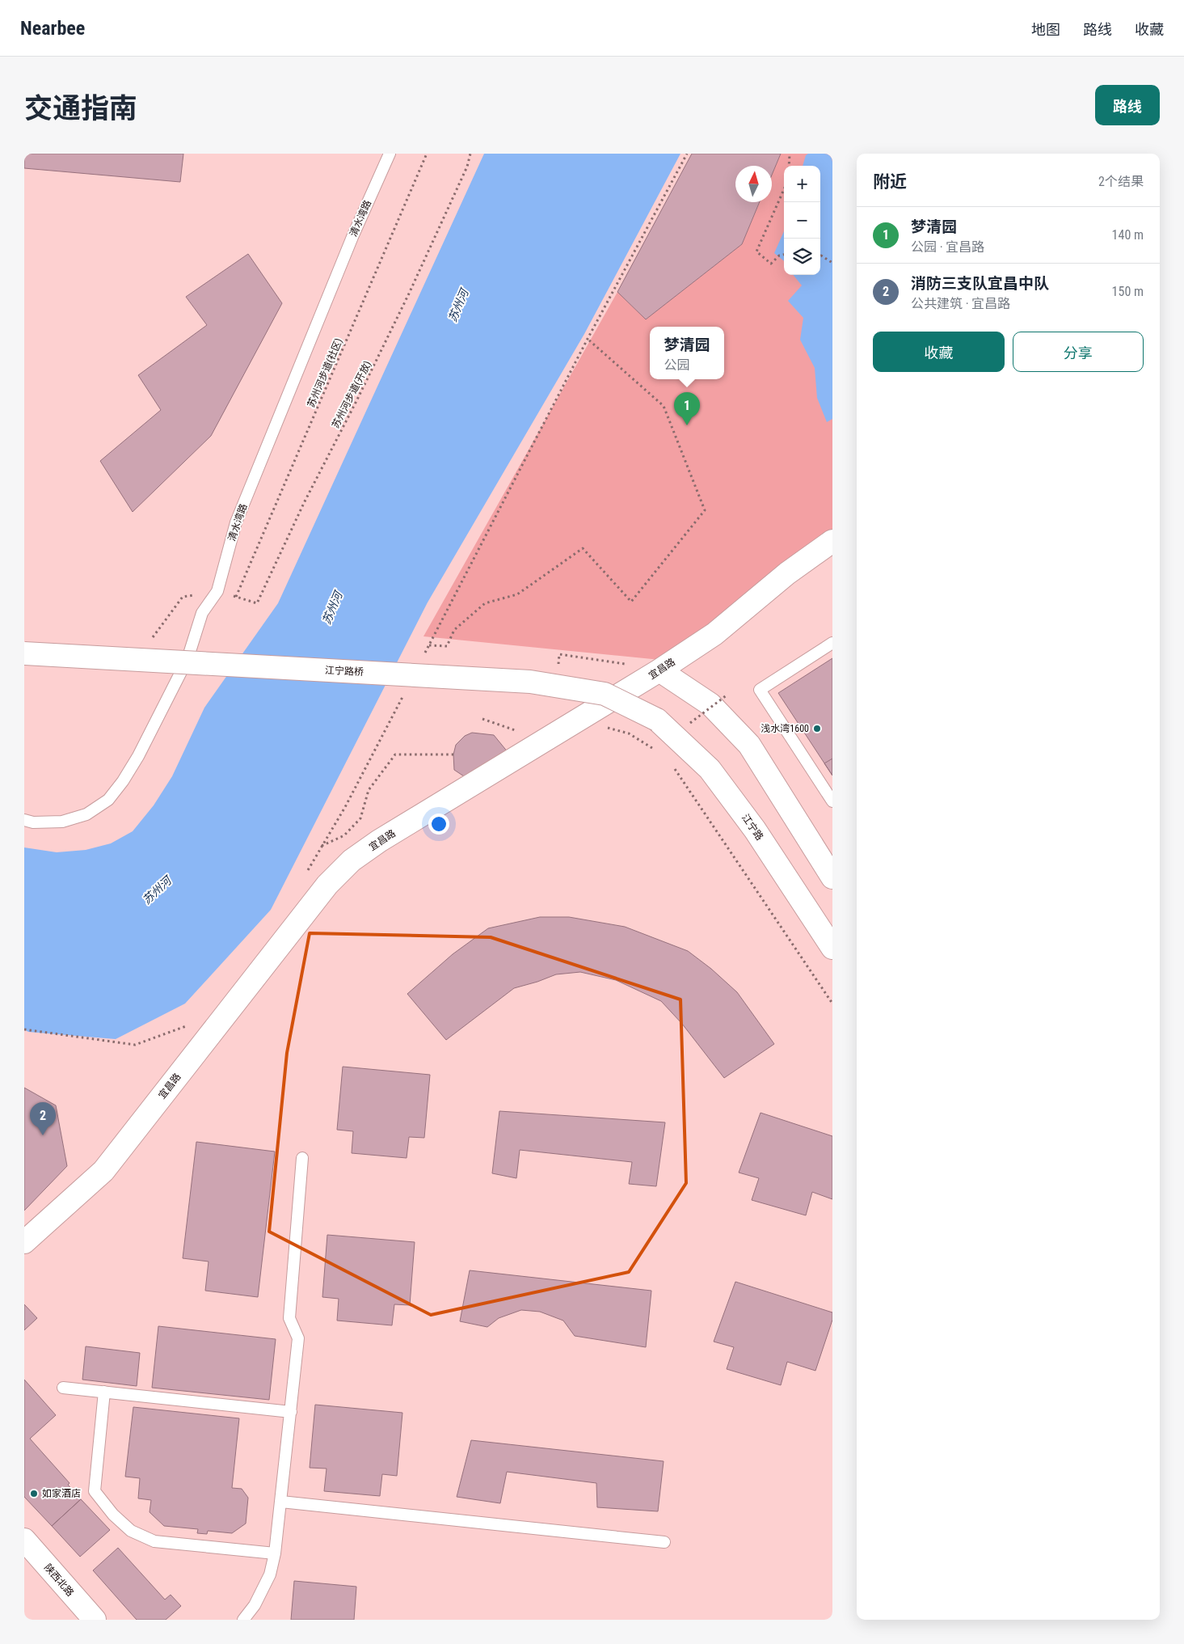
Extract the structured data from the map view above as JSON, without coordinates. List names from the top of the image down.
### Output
{
  "streets": {
    "street": [
      "宜昌路",
      "江宁路桥",
      "江宁路",
      "陕西北路"
    ],
    "lane": ["清水湾路"],
    "path": ["苏州河步道(社区)", "苏州河步道(开放)"]
  },
  "crossings": [
    ["清水湾路", "苏州河步道(开放)"],
    ["苏州河步道(社区)", "苏州河步道(开放)"],
    ["江宁路桥", "江宁路"]
  ],
  "water": ["苏州河"],
  "places": ["浅水湾1600", "如家酒店"],
  "north": "top",
  "page": {
    "header": "Nearbee",
    "nav": ["地图", "路线", "收藏"],
    "title": "交通指南",
    "buttons": [
      "路线",
      ["收藏", "分享"]
    ],
    "heading": ["附近", "2个结果"],
    "map_buttons": ["+", "−"],
    "list": [
      {
        "mark": "1",
        "name": "梦清园",
        "note": "公园 · 宜昌路",
        "value": "140 m"
      },
      {
        "mark": "2",
        "name": "消防三支队宜昌中队",
        "note": "公共建筑 · 宜昌路",
        "value": "150 m"
      }
    ],
    "popup": ["梦清园", "公园"],
    "pins": ["1", "2"]
  }
}
